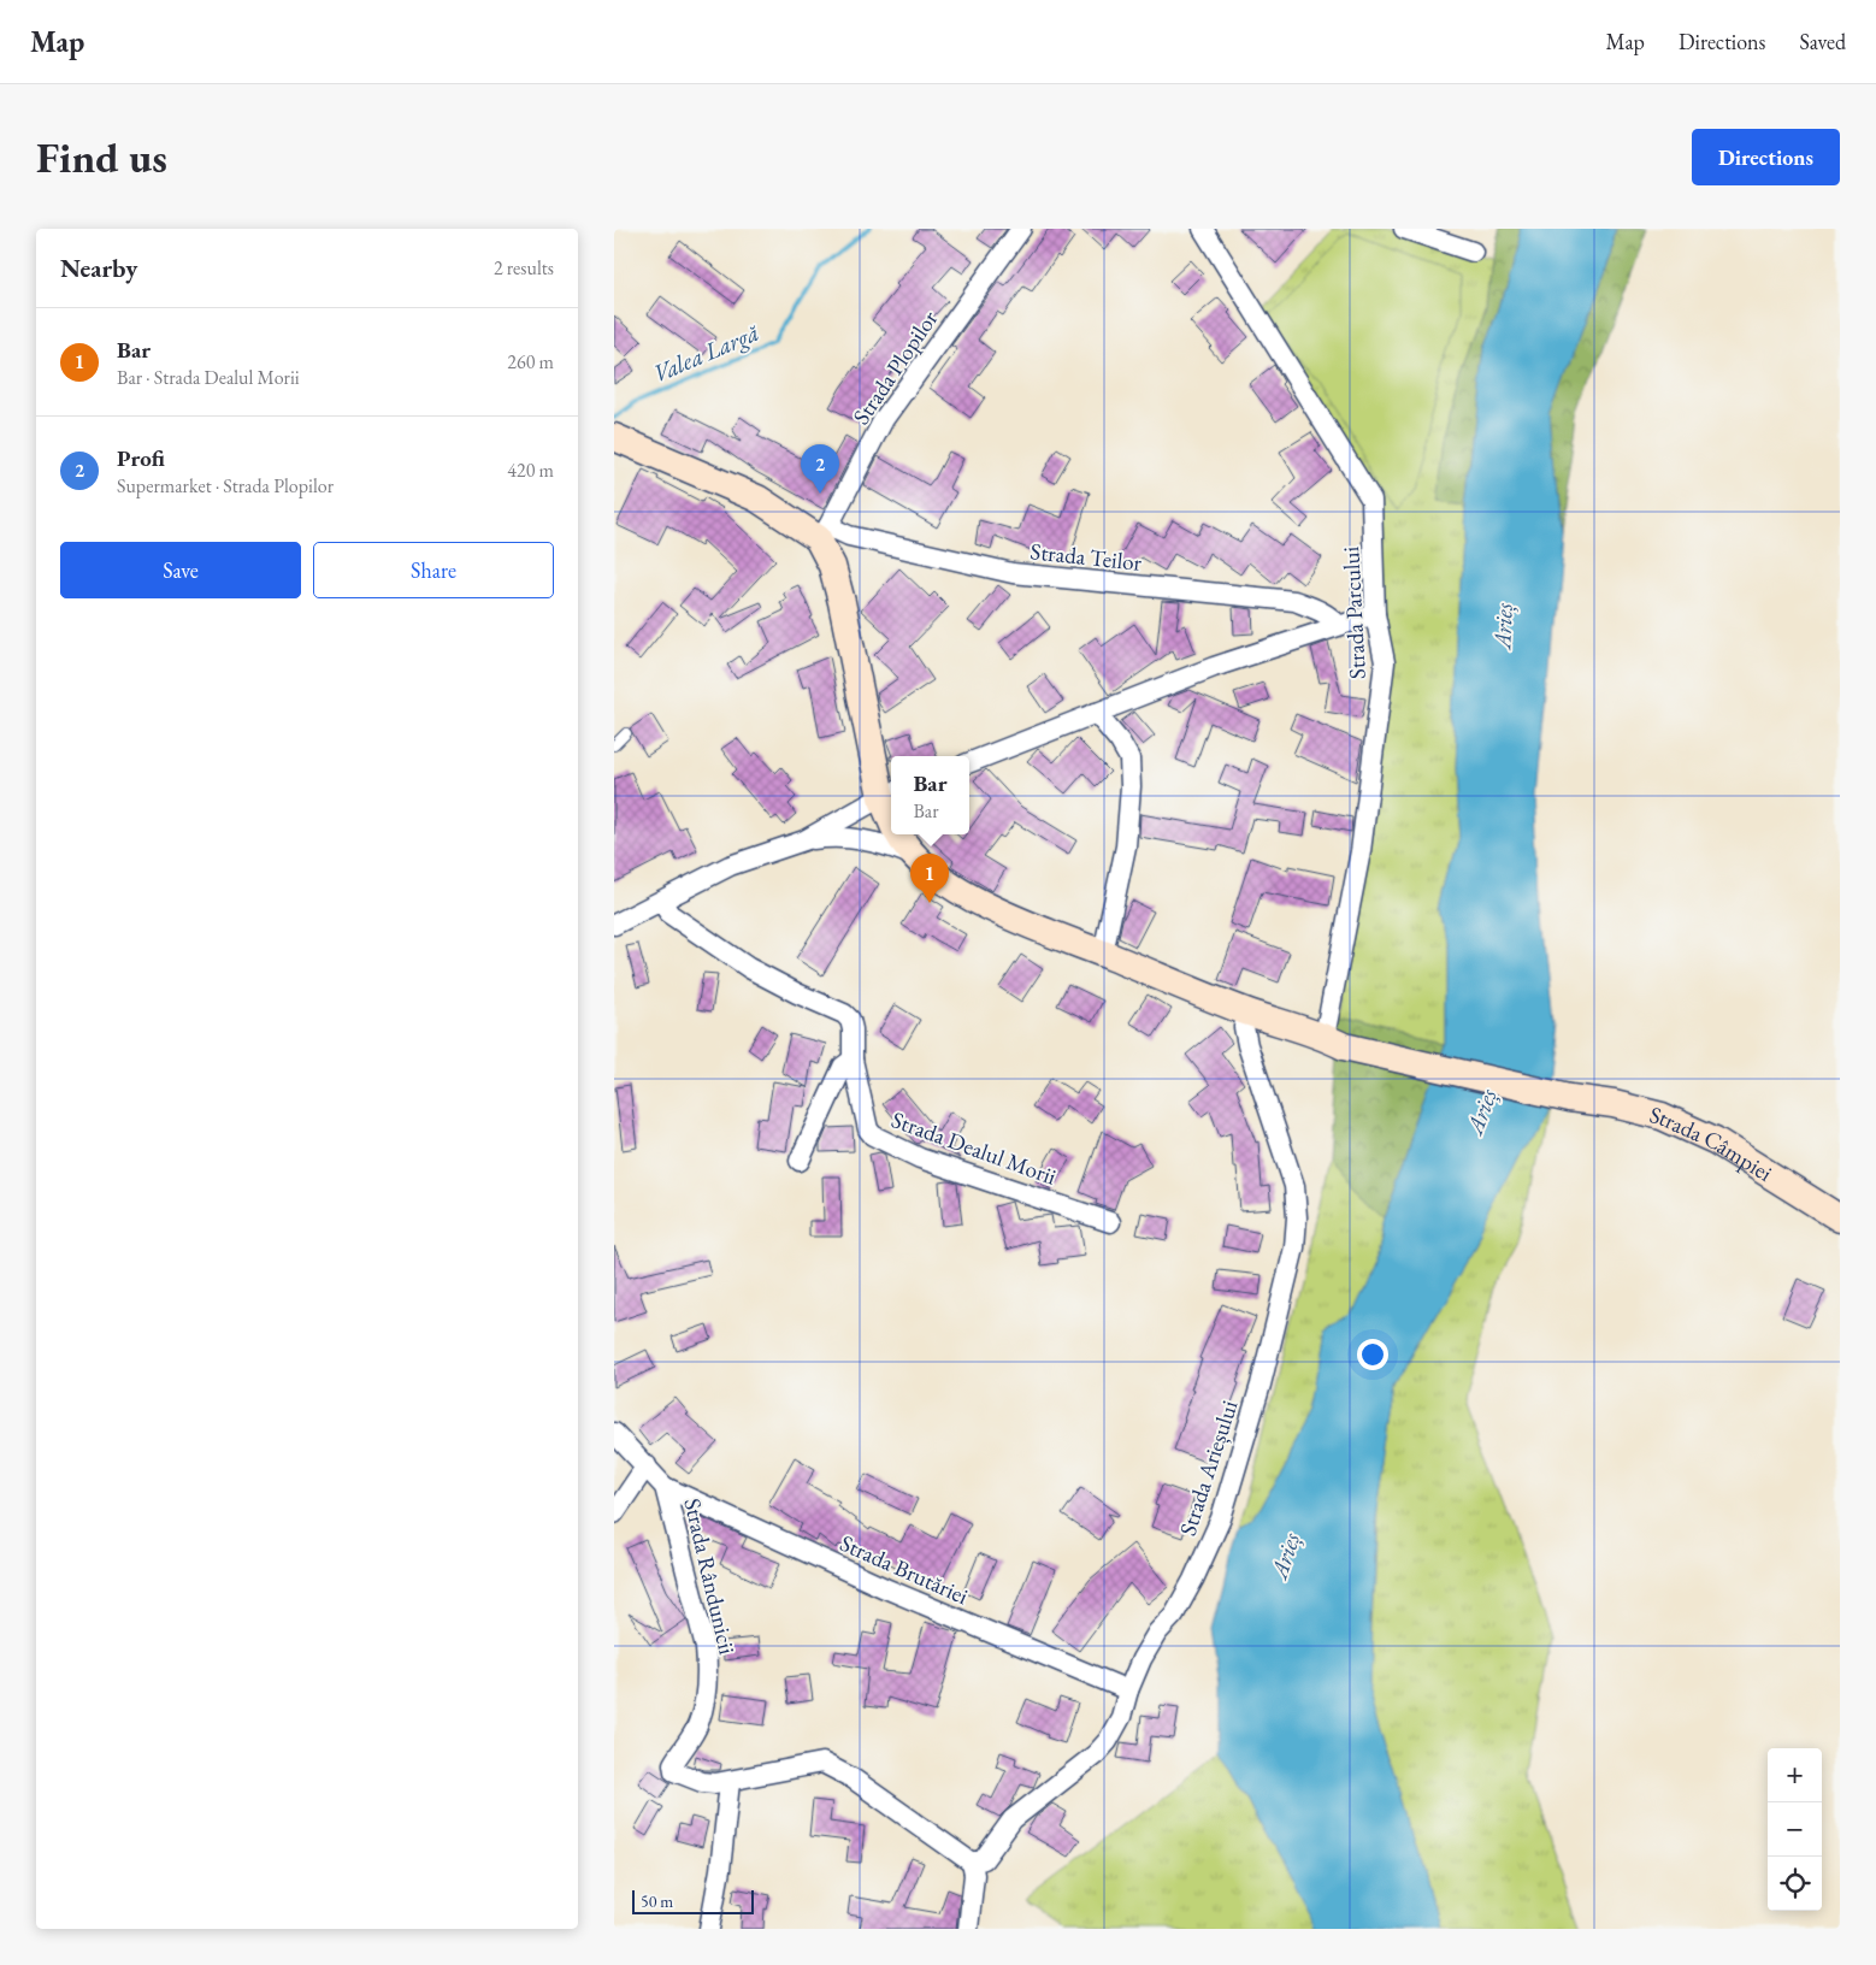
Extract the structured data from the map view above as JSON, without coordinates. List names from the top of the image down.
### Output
{
  "streets": {
    "main road": ["Strada Câmpiei"],
    "street": [
      "Strada Plopilor",
      "Strada Teilor",
      "Strada Parcului",
      "Strada Dealul Morii",
      "Strada Arieșului",
      "Strada Brutăriei",
      "Strada Rândunicii"
    ]
  },
  "crossings": [
    ["Strada Plopilor", "Strada Teilor"],
    ["Strada Plopilor", "Strada Câmpiei"],
    ["Strada Teilor", "Strada Câmpiei"],
    ["Strada Parcului", "Strada Câmpiei"],
    ["Strada Câmpiei", "Strada Arieșului"],
    ["Strada Arieșului", "Strada Brutăriei"],
    ["Strada Arieșului", "Strada Rândunicii"],
    ["Strada Brutăriei", "Strada Rândunicii"]
  ],
  "water": ["Valea Largă", "Arieș"],
  "scale_bar": "50 m",
  "page": {
    "header": "Map",
    "nav": ["Map", "Directions", "Saved"],
    "buttons": [
      "Directions",
      ["Save", "Share"]
    ],
    "title": "Find us",
    "heading": ["Nearby", "2 results"],
    "list": [
      {
        "mark": "1",
        "name": "Bar",
        "note": "Bar · Strada Dealul Morii",
        "value": "260 m"
      },
      {
        "mark": "2",
        "name": "Profi",
        "note": "Supermarket · Strada Plopilor",
        "value": "420 m"
      }
    ],
    "pins": ["2", "1"],
    "popup": ["Bar", "Bar"],
    "map_buttons": ["+", "−"],
    "scale": "50 m"
  }
}
